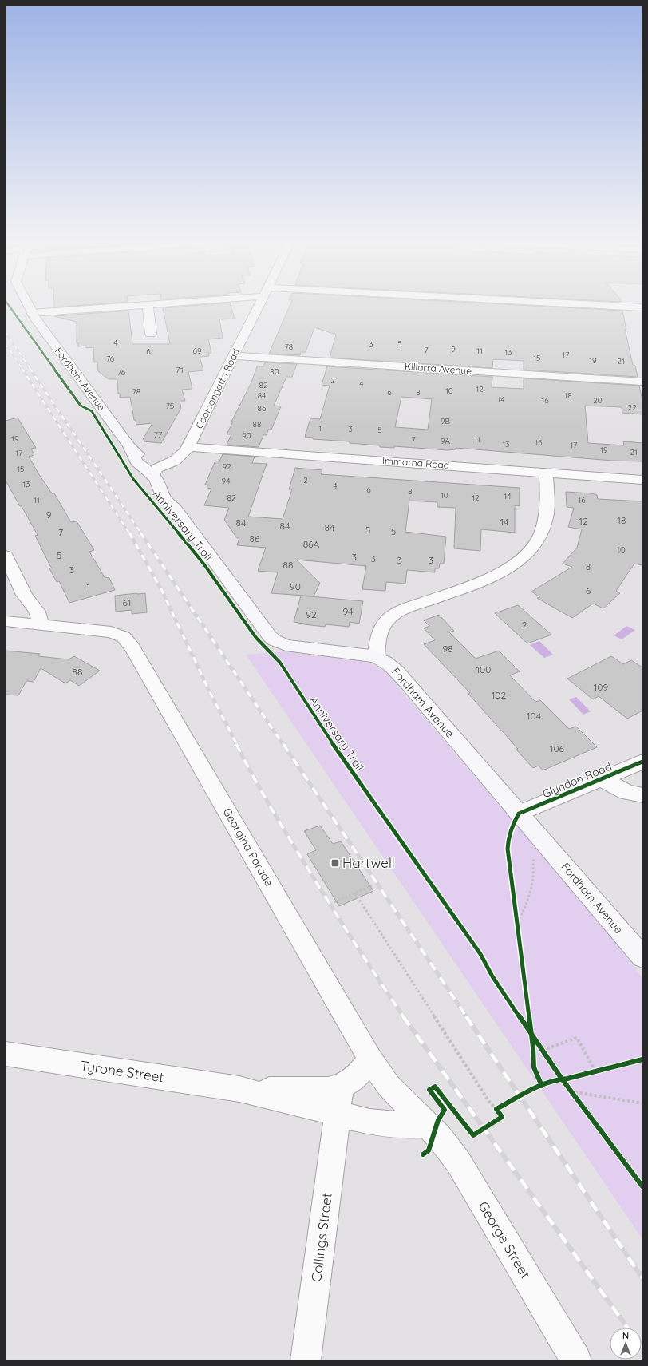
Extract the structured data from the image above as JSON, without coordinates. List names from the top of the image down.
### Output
{
  "streets": {
    "street": [
      "Killarra Avenue",
      "Fordham Avenue",
      "Cooloongatta Road",
      "Immarna Road",
      "Glyndon Road",
      "Georgina Parade",
      "Tyrone Street",
      "Collings Street",
      "George Street"
    ],
    "cycle path": ["Anniversary Trail"]
  },
  "crossings": [
    ["Killarra Avenue", "Cooloongatta Road"],
    ["Fordham Avenue", "Cooloongatta Road"],
    ["Fordham Avenue", "Glyndon Road"],
    ["Cooloongatta Road", "Immarna Road"],
    ["Georgina Parade", "Tyrone Street"],
    ["Georgina Parade", "George Street"],
    ["Tyrone Street", "Collings Street"],
    ["Tyrone Street", "George Street"]
  ],
  "places": {
    "transit": ["Hartwell"]
  },
  "house_numbers": [
    "4",
    "5",
    "3",
    "78",
    "9",
    "7",
    "69",
    "11",
    "6",
    "13",
    "17",
    "15",
    "76",
    "19",
    "21",
    "71",
    "80",
    "76",
    "2",
    "4",
    "82",
    "12",
    "10",
    "78",
    "6",
    "8",
    "84",
    "18",
    "14",
    "16",
    "20",
    "75",
    "22",
    "86",
    "9B",
    "88",
    "1",
    "3",
    "5",
    "77",
    "90",
    "19",
    "7",
    "11",
    "9A",
    "15",
    "13",
    "17",
    "19",
    "21",
    "17",
    "92",
    "15",
    "2",
    "94",
    "13",
    "4",
    "6",
    "8",
    "10",
    "14",
    "82",
    "12",
    "11",
    "16",
    "9",
    "18",
    "12",
    "14",
    "84",
    "84",
    "84",
    "5",
    "5",
    "7",
    "86",
    "86A",
    "10",
    "5",
    "3",
    "3",
    "3",
    "3",
    "88",
    "8",
    "3",
    "1",
    "90",
    "6",
    "61",
    "94",
    "92",
    "2",
    "98",
    "100",
    "88",
    "109",
    "102",
    "104",
    "106"
  ],
  "north": "top"
}
